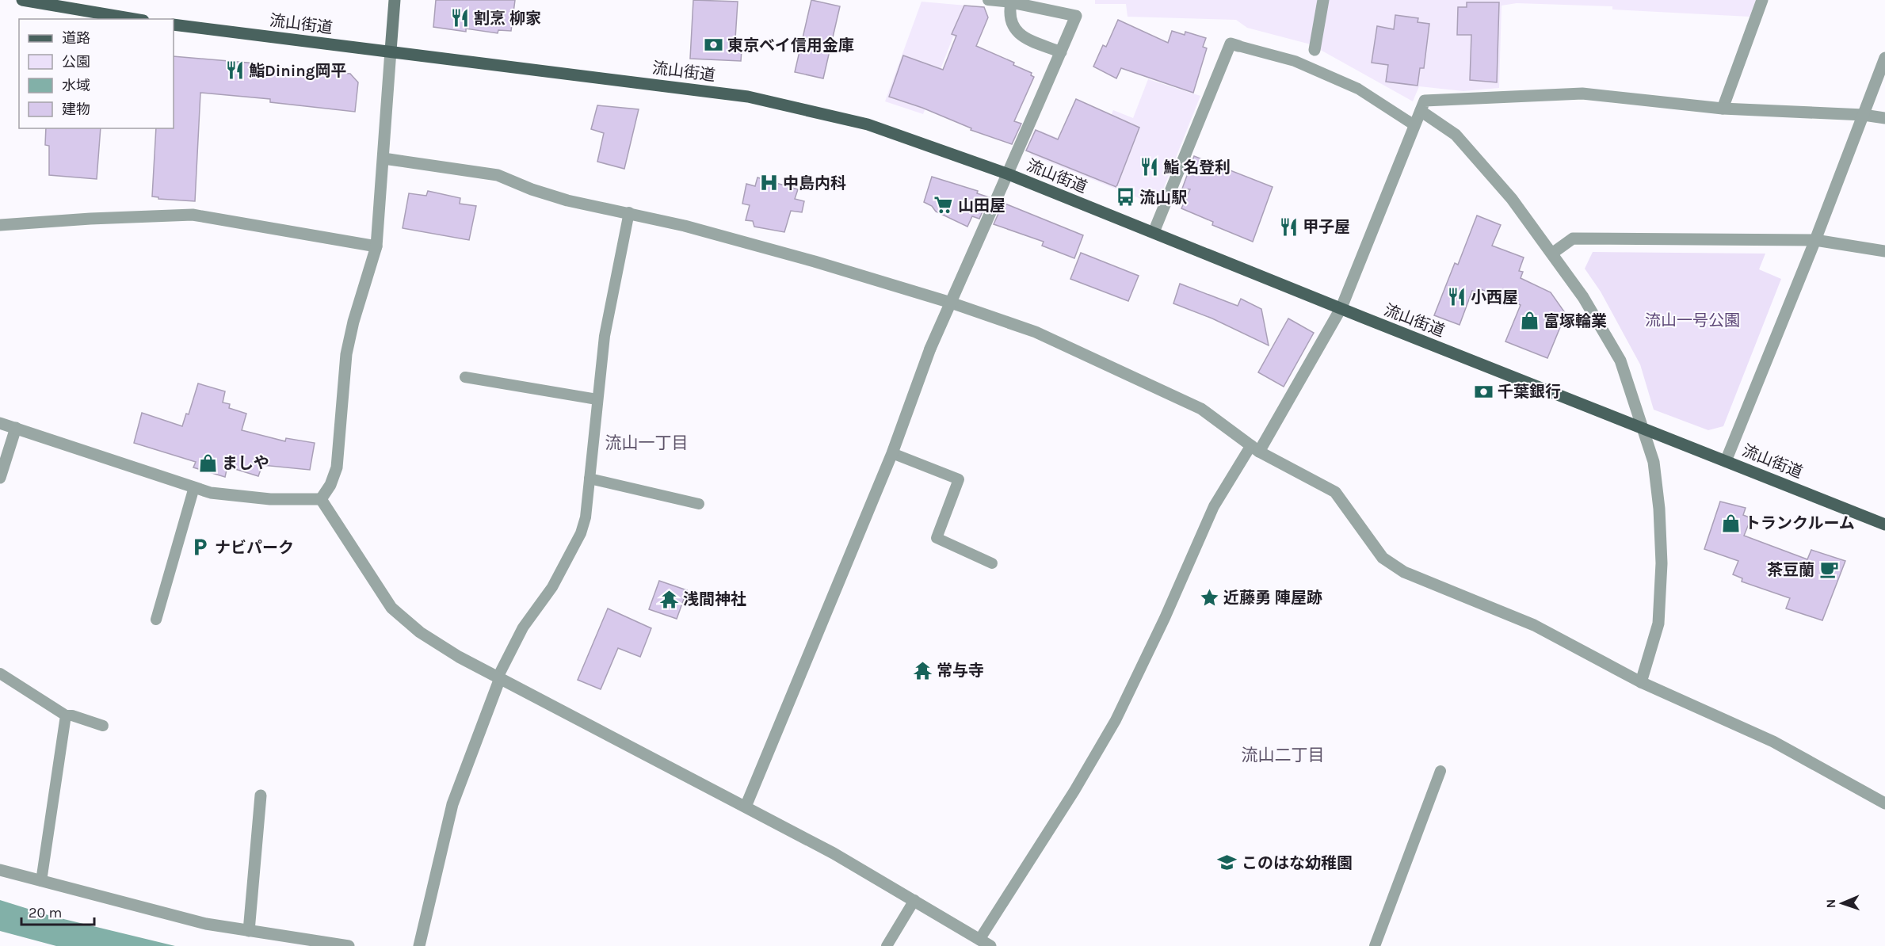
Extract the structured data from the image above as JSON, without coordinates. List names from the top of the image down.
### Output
{
  "streets": {
    "main road": ["流山街道"]
  },
  "districts": ["流山一丁目", "流山二丁目"],
  "parks": ["流山一号公園"],
  "places": {
    "restaurant": [
      "割烹 柳家",
      "鮨Dining岡平",
      "鮨 名登利",
      "甲子屋",
      "小西屋"
    ],
    "bank": ["東京ベイ信用金庫", "千葉銀行"],
    "hospital": ["中島内科"],
    "bus stop": ["流山駅"],
    "supermarket": ["山田屋"],
    "shop": ["富塚輪業", "ましや", "トランクルーム"],
    "parking": ["ナビパーク"],
    "cafe": ["茶豆蘭"],
    "place": ["近藤勇 陣屋跡"],
    "temple": ["浅間神社", "常与寺"],
    "school or university": ["このはな幼稚園"]
  },
  "legend": [
    "道路",
    "公園",
    "水域",
    "建物"
  ],
  "scale_bar": "20 m",
  "north": "left"
}
